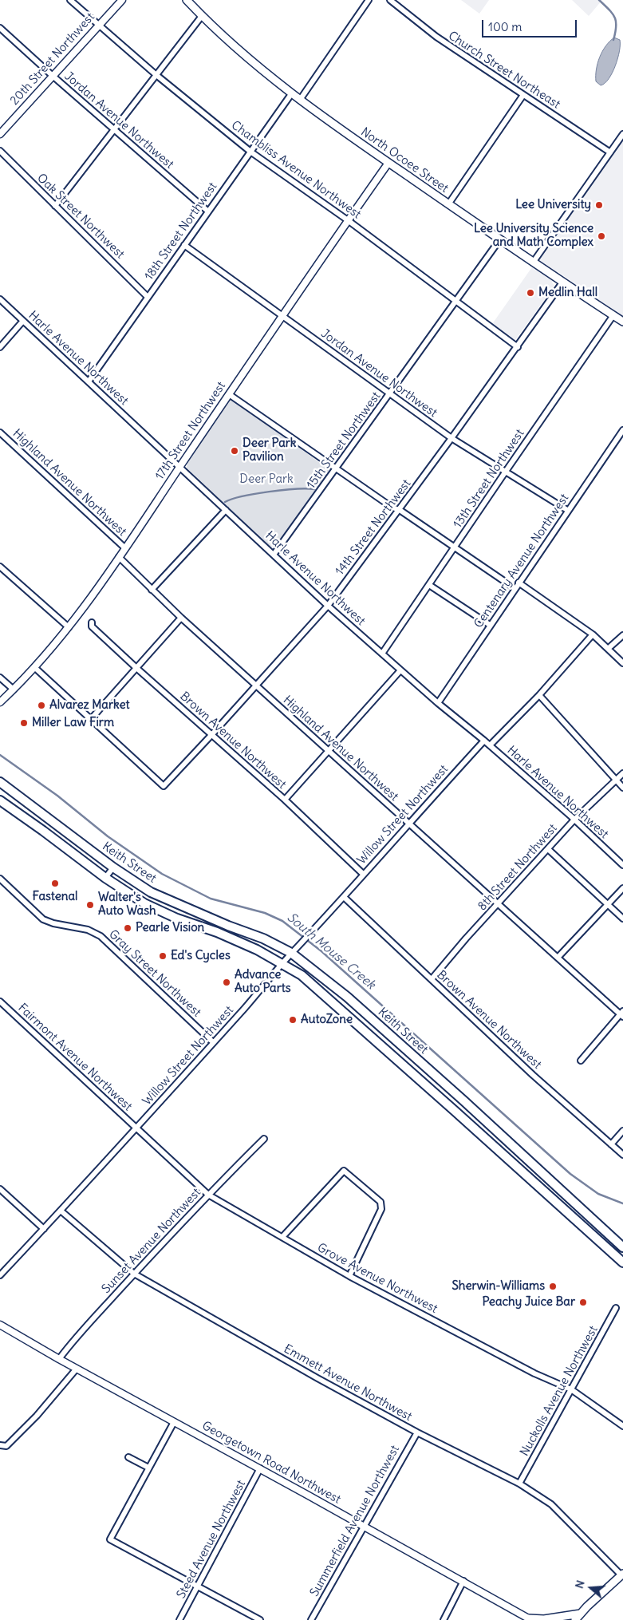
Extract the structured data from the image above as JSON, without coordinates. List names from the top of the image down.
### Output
{
  "streets": {
    "main road": ["North Ocoee Street", "Keith Street"],
    "street": [
      "20th Street Northwest",
      "Church Street Northeast",
      "Jordan Avenue Northwest",
      "Chambliss Avenue Northwest",
      "Oak Street Northwest",
      "18th Street Northwest",
      "Harle Avenue Northwest",
      "17th Street Northwest",
      "15th Street Northwest",
      "13th Street Northwest",
      "Highland Avenue Northwest",
      "14th Street Northwest",
      "Centenary Avenue Northwest",
      "Brown Avenue Northwest",
      "Willow Street Northwest",
      "8th Street Northwest",
      "Gray Street Northwest",
      "Fairmont Avenue Northwest",
      "Sunset Avenue Northwest",
      "Grove Avenue Northwest",
      "Emmett Avenue Northwest",
      "Nuckolls Avenue Northwest",
      "Georgetown Road Northwest",
      "Summerfield Avenue Northwest",
      "Steed Avenue Northwest"
    ]
  },
  "crossings": [
    ["20th Street Northwest", "Jordan Avenue Northwest"],
    ["20th Street Northwest", "Chambliss Avenue Northwest"],
    ["Jordan Avenue Northwest", "18th Street Northwest"],
    ["Jordan Avenue Northwest", "17th Street Northwest"],
    ["Jordan Avenue Northwest", "15th Street Northwest"],
    ["Jordan Avenue Northwest", "13th Street Northwest"],
    ["Jordan Avenue Northwest", "14th Street Northwest"],
    ["Jordan Avenue Northwest", "Centenary Avenue Northwest"],
    ["North Ocoee Street", "18th Street Northwest"],
    ["North Ocoee Street", "17th Street Northwest"],
    ["North Ocoee Street", "15th Street Northwest"],
    ["North Ocoee Street", "13th Street Northwest"],
    ["North Ocoee Street", "14th Street Northwest"],
    ["Chambliss Avenue Northwest", "18th Street Northwest"],
    ["Chambliss Avenue Northwest", "17th Street Northwest"],
    ["Chambliss Avenue Northwest", "15th Street Northwest"],
    ["Chambliss Avenue Northwest", "14th Street Northwest"],
    ["Oak Street Northwest", "18th Street Northwest"],
    ["18th Street Northwest", "Harle Avenue Northwest"],
    ["Harle Avenue Northwest", "17th Street Northwest"],
    ["Harle Avenue Northwest", "15th Street Northwest"],
    ["Harle Avenue Northwest", "13th Street Northwest"],
    ["Harle Avenue Northwest", "14th Street Northwest"],
    ["Harle Avenue Northwest", "Centenary Avenue Northwest"],
    ["Harle Avenue Northwest", "Willow Street Northwest"],
    ["Harle Avenue Northwest", "8th Street Northwest"],
    ["17th Street Northwest", "Highland Avenue Northwest"],
    ["Highland Avenue Northwest", "14th Street Northwest"],
    ["Highland Avenue Northwest", "Willow Street Northwest"],
    ["Highland Avenue Northwest", "8th Street Northwest"],
    ["14th Street Northwest", "Brown Avenue Northwest"],
    ["Brown Avenue Northwest", "Willow Street Northwest"],
    ["Brown Avenue Northwest", "8th Street Northwest"],
    ["Willow Street Northwest", "Keith Street"],
    ["Willow Street Northwest", "Gray Street Northwest"],
    ["Willow Street Northwest", "Fairmont Avenue Northwest"],
    ["Willow Street Northwest", "Grove Avenue Northwest"],
    ["Willow Street Northwest", "Emmett Avenue Northwest"],
    ["Fairmont Avenue Northwest", "Grove Avenue Northwest"],
    ["Sunset Avenue Northwest", "Grove Avenue Northwest"],
    ["Sunset Avenue Northwest", "Emmett Avenue Northwest"],
    ["Sunset Avenue Northwest", "Georgetown Road Northwest"],
    ["Grove Avenue Northwest", "Nuckolls Avenue Northwest"],
    ["Emmett Avenue Northwest", "Nuckolls Avenue Northwest"],
    ["Emmett Avenue Northwest", "Summerfield Avenue Northwest"],
    ["Georgetown Road Northwest", "Summerfield Avenue Northwest"],
    ["Georgetown Road Northwest", "Steed Avenue Northwest"]
  ],
  "water": ["South Mouse Creek"],
  "parks": ["Deer Park"],
  "places": [
    "Lee University",
    "Lee University Science and Math Complex",
    "Medlin Hall",
    "Deer Park Pavilion",
    "Alvarez Market",
    "Miller Law Firm",
    "Fastenal",
    "Walter's Auto Wash",
    "Pearle Vision",
    "Ed's Cycles",
    "Advance Auto Parts",
    "AutoZone",
    "Sherwin-Williams",
    "Peachy Juice Bar"
  ],
  "scale_bar": "100 m",
  "north": "left"
}
